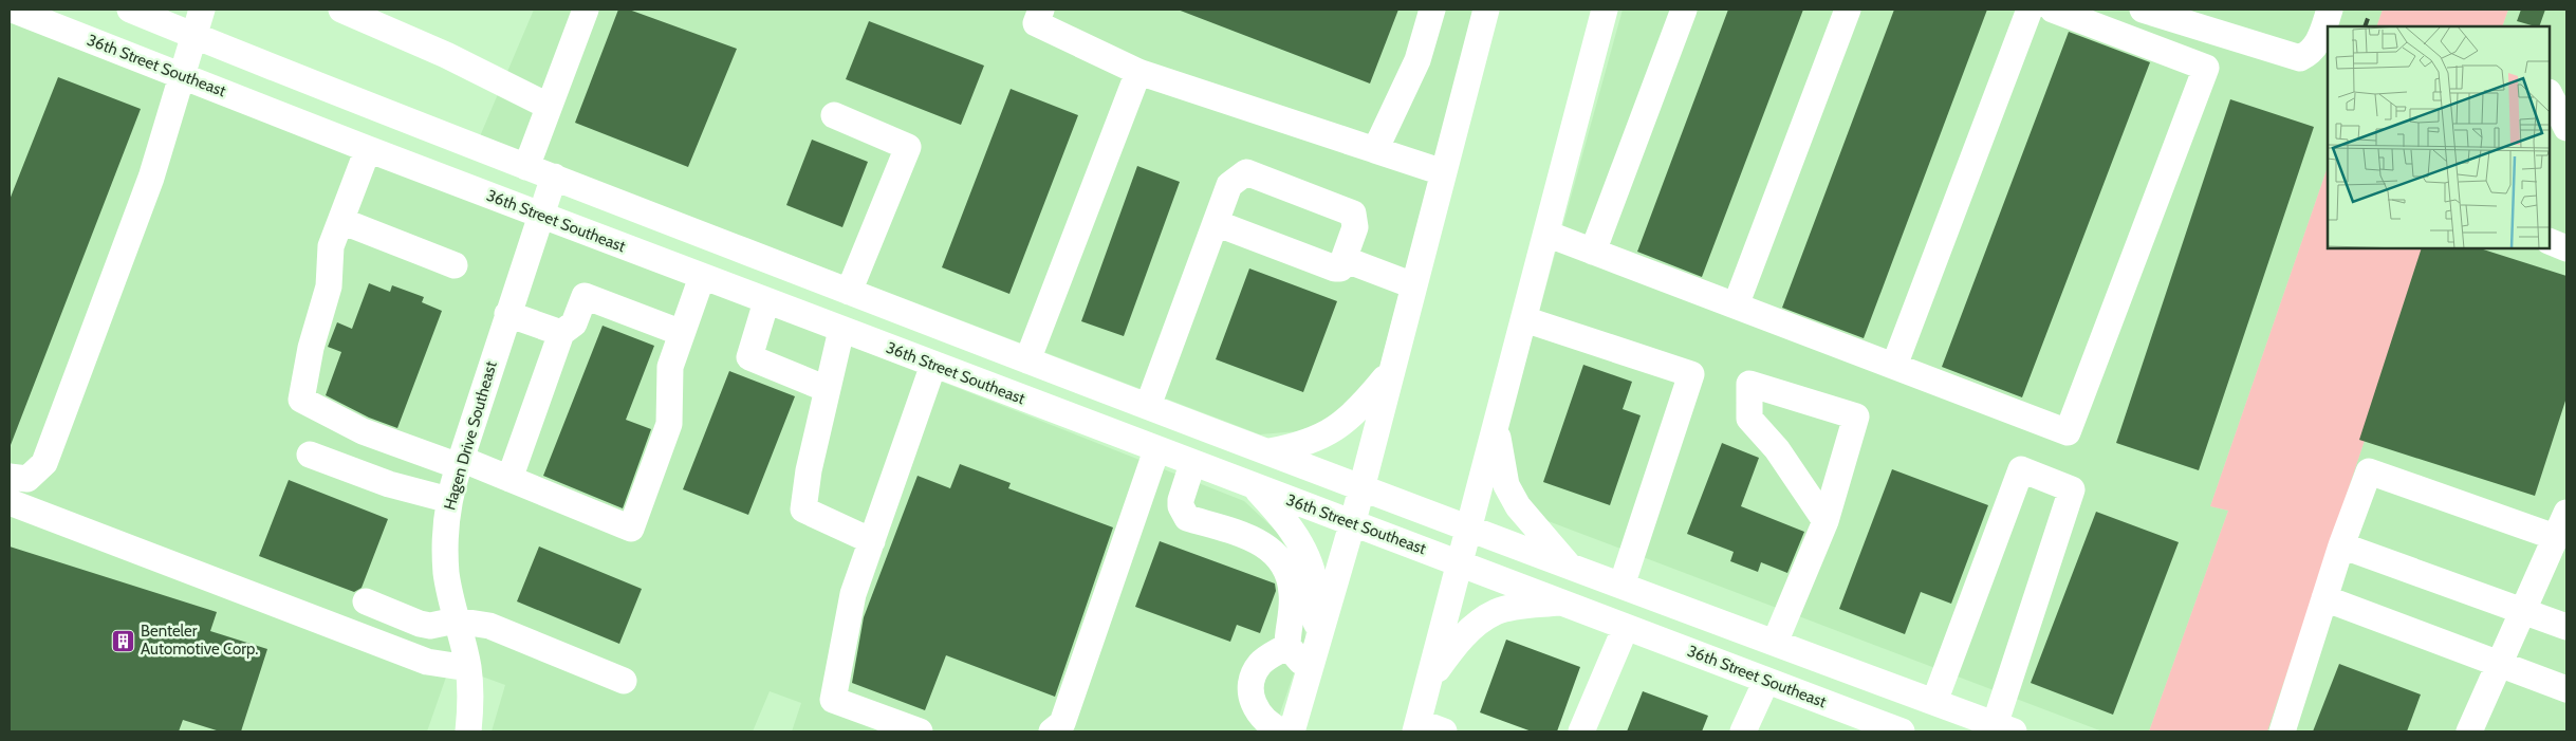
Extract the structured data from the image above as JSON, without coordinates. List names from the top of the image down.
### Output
{
  "streets": {
    "street": ["36th Street Southeast", "Hagen Drive Southeast"]
  },
  "crossings": [
    ["36th Street Southeast", "Hagen Drive Southeast"]
  ],
  "places": {
    "building": ["Benteler Automotive Corp."]
  }
}
